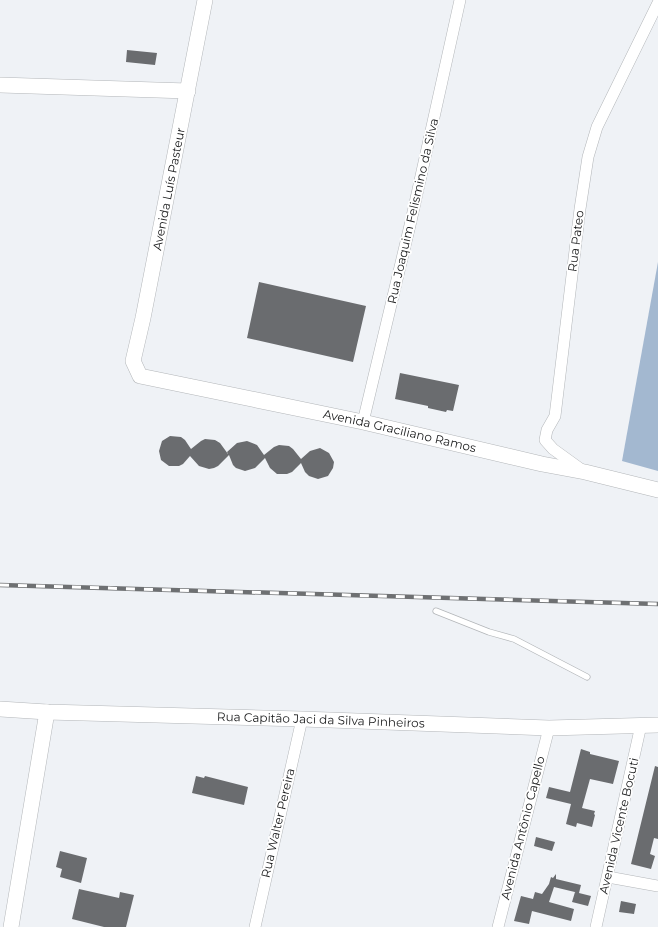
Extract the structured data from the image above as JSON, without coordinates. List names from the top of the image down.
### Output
{
  "streets": {
    "street": [
      "Avenida Luís Pasteur",
      "Rua Joaquim Felismino da Silva",
      "Rua Pateo",
      "Avenida Graciliano Ramos",
      "Rua Capitão Jaci da Silva Pinheiros",
      "Rua Walter Pereira",
      "Avenida Vicente Bocuti",
      "Avenida Antônio Capello"
    ]
  },
  "crossings": [
    ["Avenida Luís Pasteur", "Avenida Graciliano Ramos"],
    ["Rua Joaquim Felismino da Silva", "Avenida Graciliano Ramos"],
    ["Rua Pateo", "Avenida Graciliano Ramos"],
    ["Rua Capitão Jaci da Silva Pinheiros", "Rua Walter Pereira"],
    ["Rua Capitão Jaci da Silva Pinheiros", "Avenida Vicente Bocuti"],
    ["Rua Capitão Jaci da Silva Pinheiros", "Avenida Antônio Capello"]
  ]
}
